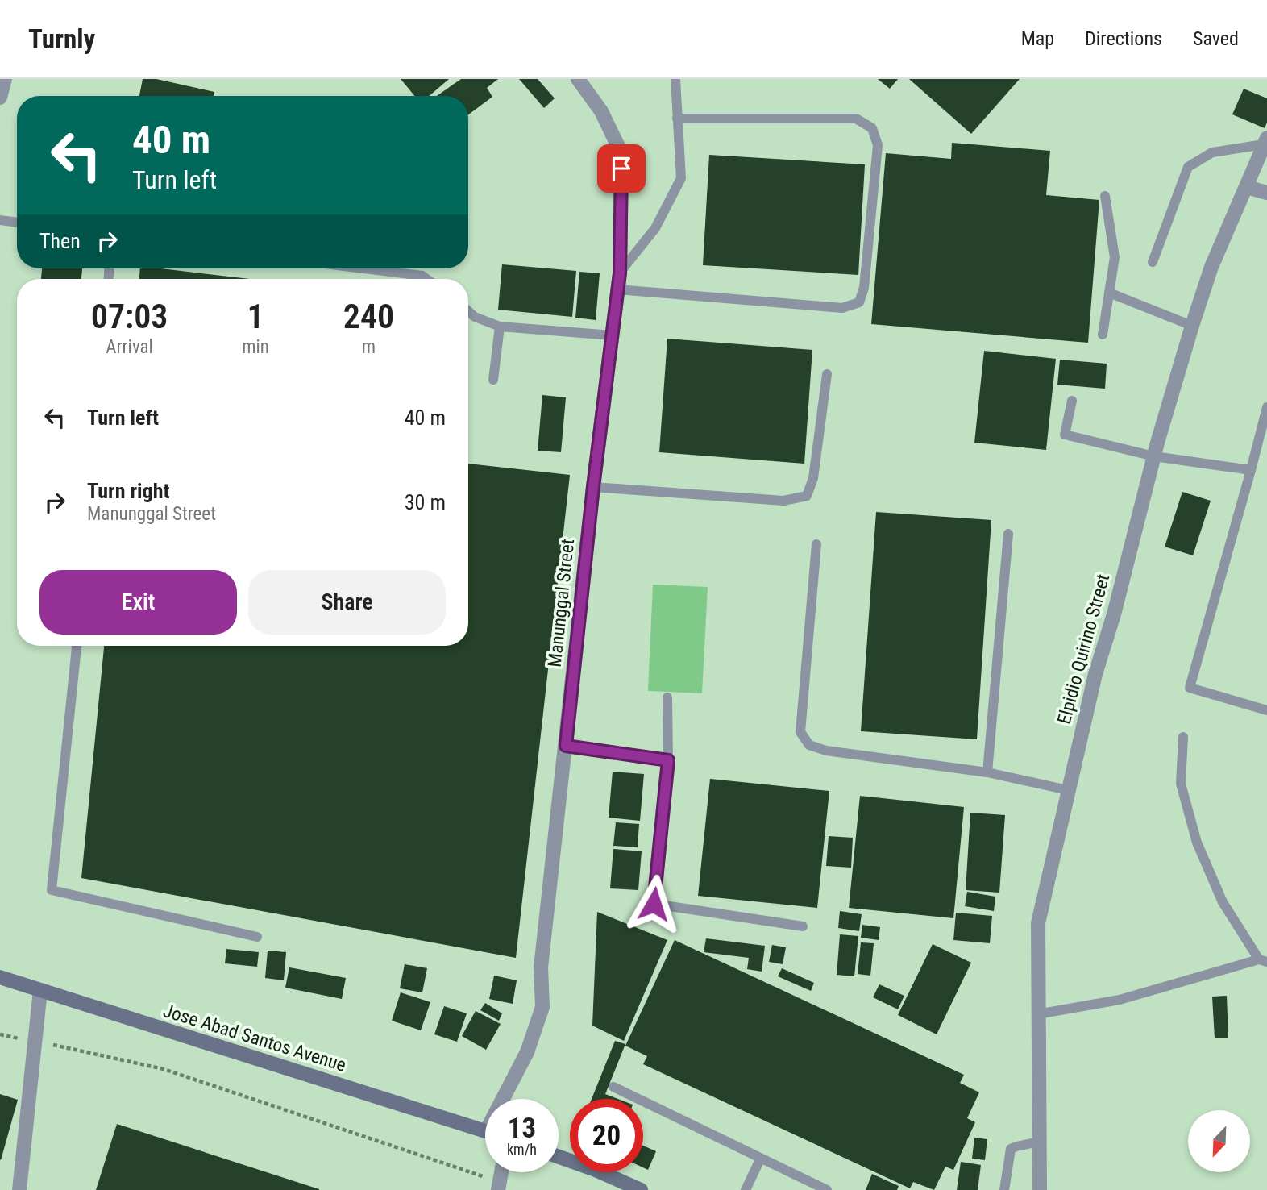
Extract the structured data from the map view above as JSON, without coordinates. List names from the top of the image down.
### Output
{
  "streets": {
    "main road": ["Jose Abad Santos Avenue"],
    "street": ["Manunggal Street", "Elpidio Quirino Street"]
  },
  "north": "bottom left",
  "page": {
    "header": "Turnly",
    "nav": ["Map", "Directions", "Saved"],
    "turn": ["40 m", "Turn left"],
    "then": "Then",
    "eta": [
      "07:03",
      "Arrival",
      "1",
      "min",
      "240",
      "m"
    ],
    "list": [
      {
        "name": "Turn left",
        "value": "40 m"
      },
      {
        "name": "Turn right",
        "note": "Manunggal Street",
        "value": "30 m"
      }
    ],
    "buttons": ["Exit", "Share"],
    "speed": "13 km/h",
    "limit": "20"
  }
}
